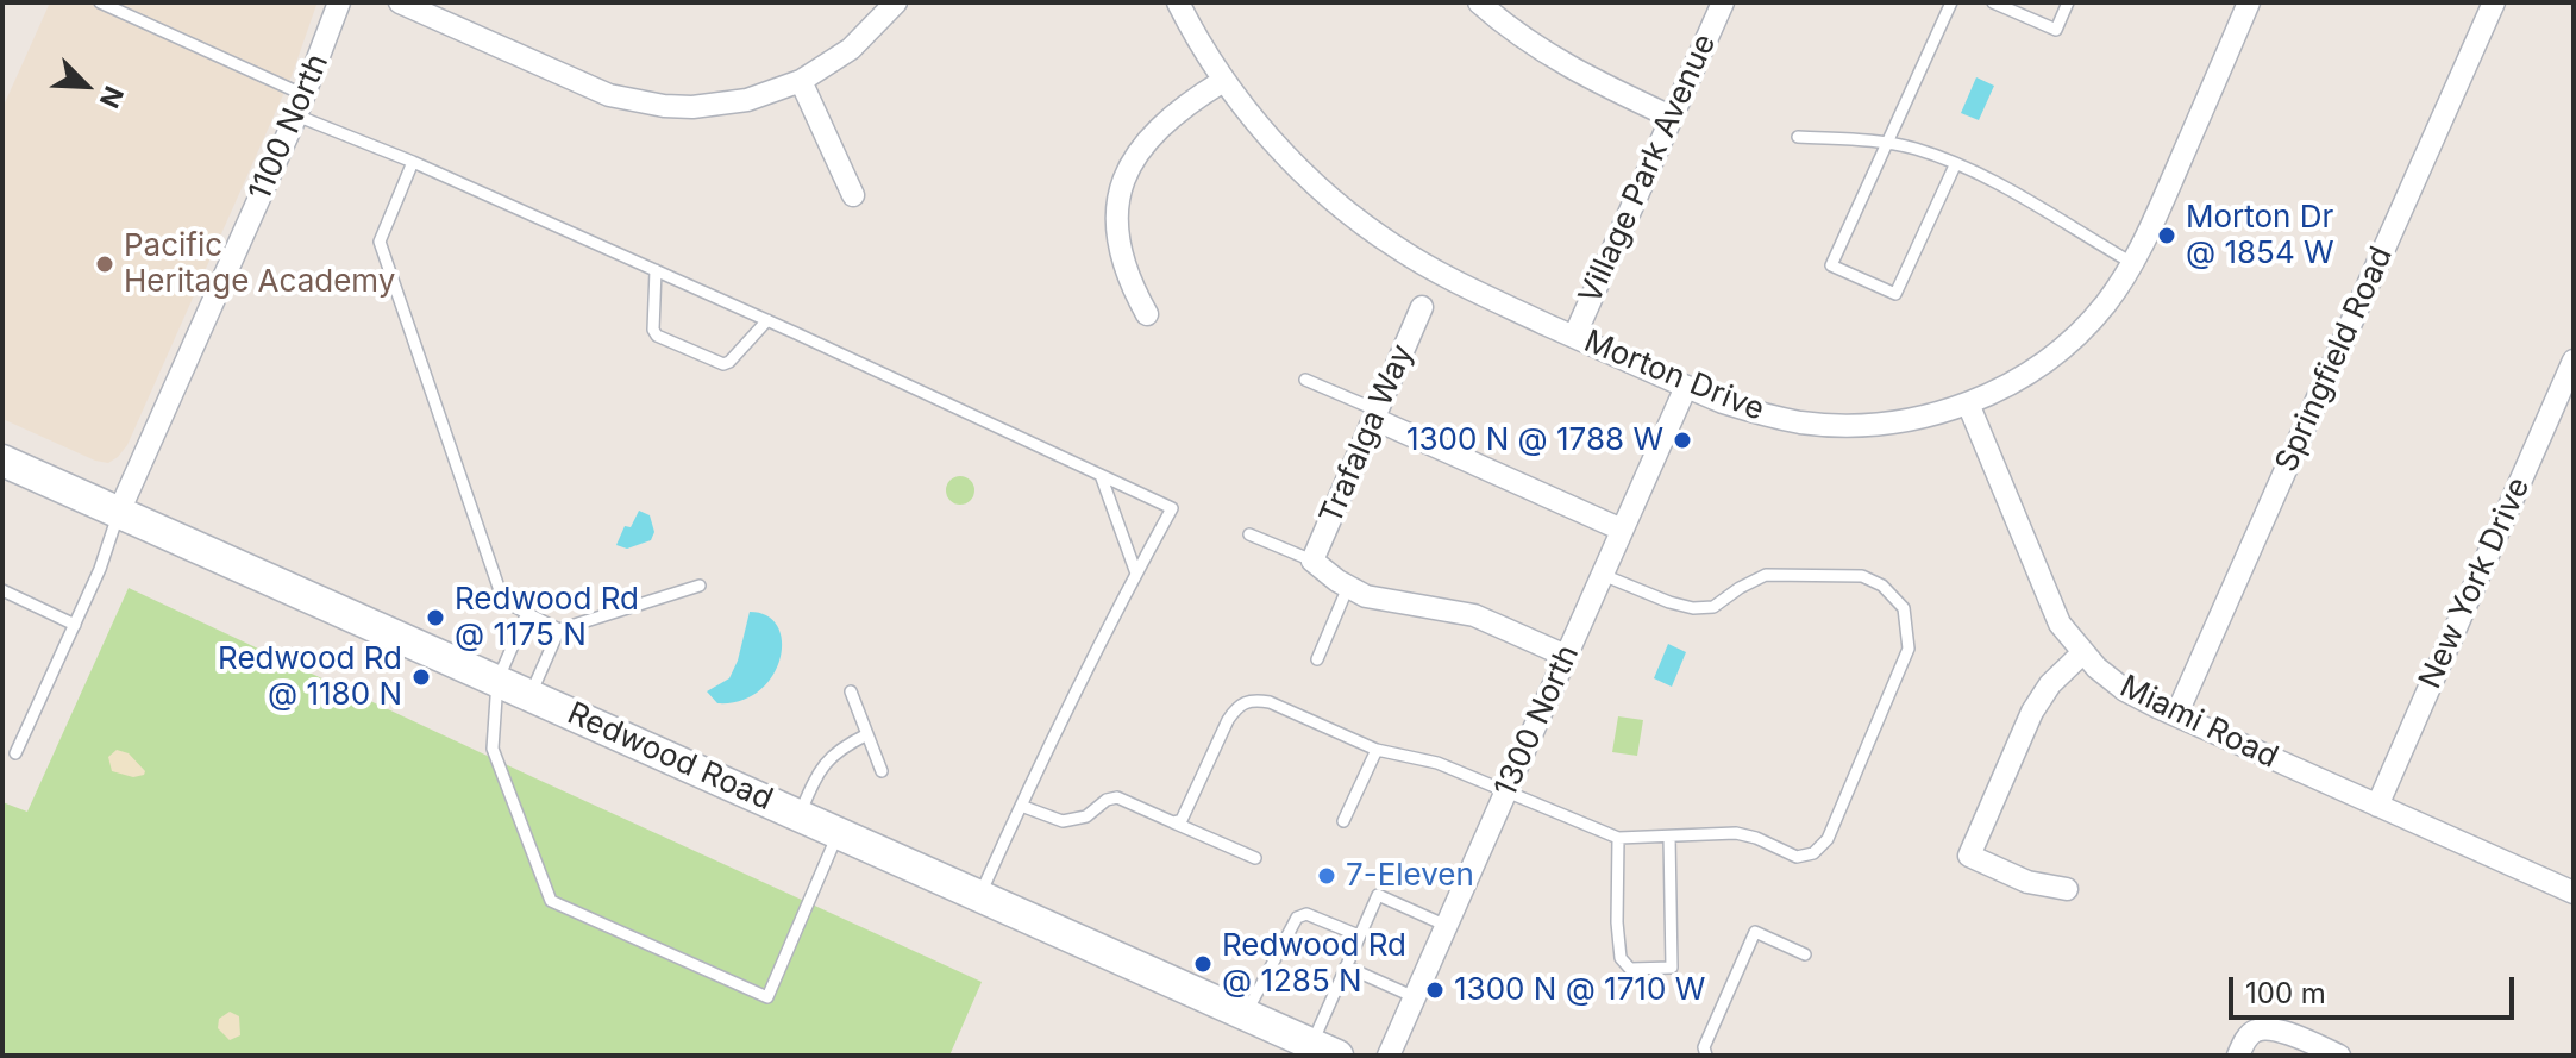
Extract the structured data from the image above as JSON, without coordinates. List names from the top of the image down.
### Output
{
  "streets": {
    "main road": ["Redwood Road"],
    "street": [
      "1100 North",
      "Village Park Avenue",
      "Springfield Road",
      "Morton Drive",
      "Trafalga Way",
      "New York Drive",
      "1300 North",
      "Miami Road"
    ]
  },
  "crossings": [
    ["1100 North", "Redwood Road"],
    ["Village Park Avenue", "Morton Drive"],
    ["Springfield Road", "Miami Road"],
    ["Morton Drive", "1300 North"],
    ["Morton Drive", "Miami Road"],
    ["New York Drive", "Miami Road"]
  ],
  "places": [
    "Morton Dr @ 1854 W",
    "Pacific Heritage Academy",
    "1300 N @ 1788 W",
    "Redwood Rd @ 1175 N",
    "Redwood Rd @ 1180 N",
    "7-Eleven",
    "Redwood Rd @ 1285 N",
    "1300 N @ 1710 W"
  ],
  "scale_bar": "100 m",
  "north": "bottom right"
}
